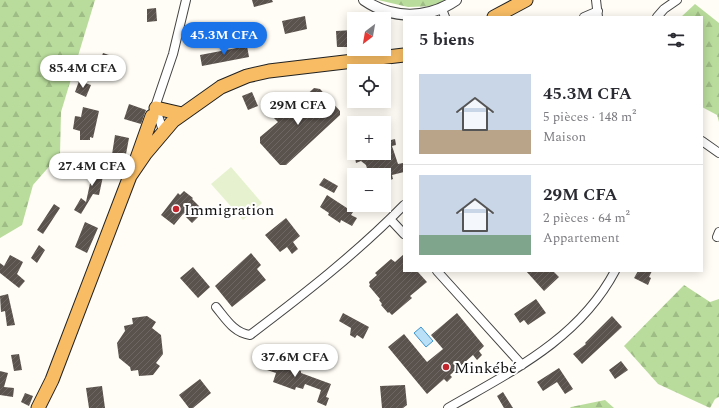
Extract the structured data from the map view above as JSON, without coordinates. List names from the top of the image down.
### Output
{
  "places": ["Immigration", "Minkébé"],
  "north": "bottom left",
  "page": {
    "map_buttons": ["+", "−"],
    "heading": "5 biens",
    "price": [
      "45.3M CFA",
      "85.4M CFA",
      "29M CFA",
      "27.4M CFA",
      "37.6M CFA"
    ],
    "list": [
      {
        "name": "45.3M CFA",
        "note": "5 pièces · 148 m² · Maison"
      },
      {
        "name": "29M CFA",
        "note": "2 pièces · 64 m² · Appartement"
      }
    ]
  }
}
